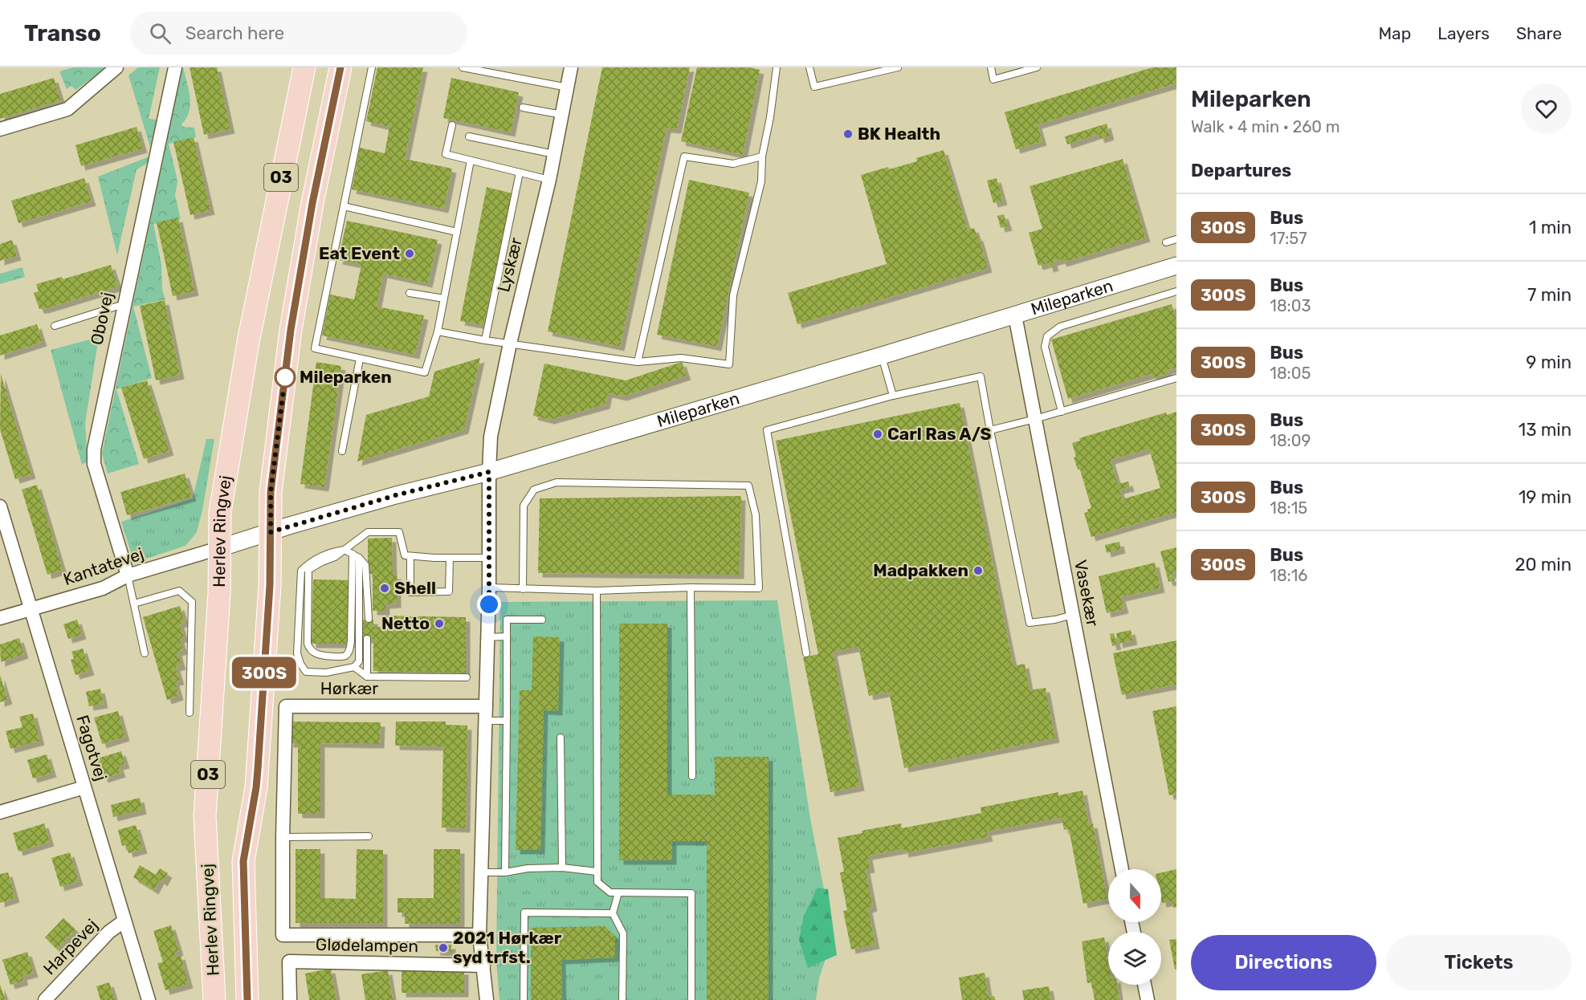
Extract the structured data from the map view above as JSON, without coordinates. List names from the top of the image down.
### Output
{
  "streets": {
    "main road": ["O3", "Herlev Ringvej"],
    "street": [
      "Lyskær",
      "Mileparken",
      "Obovej",
      "Kantatevej",
      "Vasekær",
      "Hørkær",
      "Fagotvej",
      "Glødelampen",
      "Harpevej"
    ]
  },
  "crossings": [
    ["Lyskær", "Mileparken"],
    ["Mileparken", "Herlev Ringvej"],
    ["Mileparken", "Kantatevej"],
    ["Mileparken", "Vasekær"],
    ["Obovej", "Kantatevej"],
    ["Herlev Ringvej", "Kantatevej"],
    ["Kantatevej", "Fagotvej"],
    ["Fagotvej", "Harpevej"]
  ],
  "places": [
    "BK Health",
    "Eat Event",
    "Mileparken",
    "Carl Ras A/S",
    "Madpakken",
    "Shell",
    "Netto",
    "2021 Hørkær syd trfst."
  ],
  "lines": ["bus line 300S"],
  "north": "bottom",
  "page": {
    "header": "Transo",
    "search": "Search here",
    "nav": ["Map", "Layers", "Share"],
    "on_map": "300S",
    "heading": [
      ["Mileparken", "Walk · 4 min · 260 m"],
      "Departures"
    ],
    "list": [
      {
        "mark": "300S",
        "name": "Bus",
        "note": "17:57",
        "value": "1 min"
      },
      {
        "mark": "300S",
        "name": "Bus",
        "note": "18:03",
        "value": "7 min"
      },
      {
        "mark": "300S",
        "name": "Bus",
        "note": "18:05",
        "value": "9 min"
      },
      {
        "mark": "300S",
        "name": "Bus",
        "note": "18:09",
        "value": "13 min"
      },
      {
        "mark": "300S",
        "name": "Bus",
        "note": "18:15",
        "value": "19 min"
      },
      {
        "mark": "300S",
        "name": "Bus",
        "note": "18:16",
        "value": "20 min"
      }
    ],
    "buttons": ["Directions", "Tickets"]
  }
}
